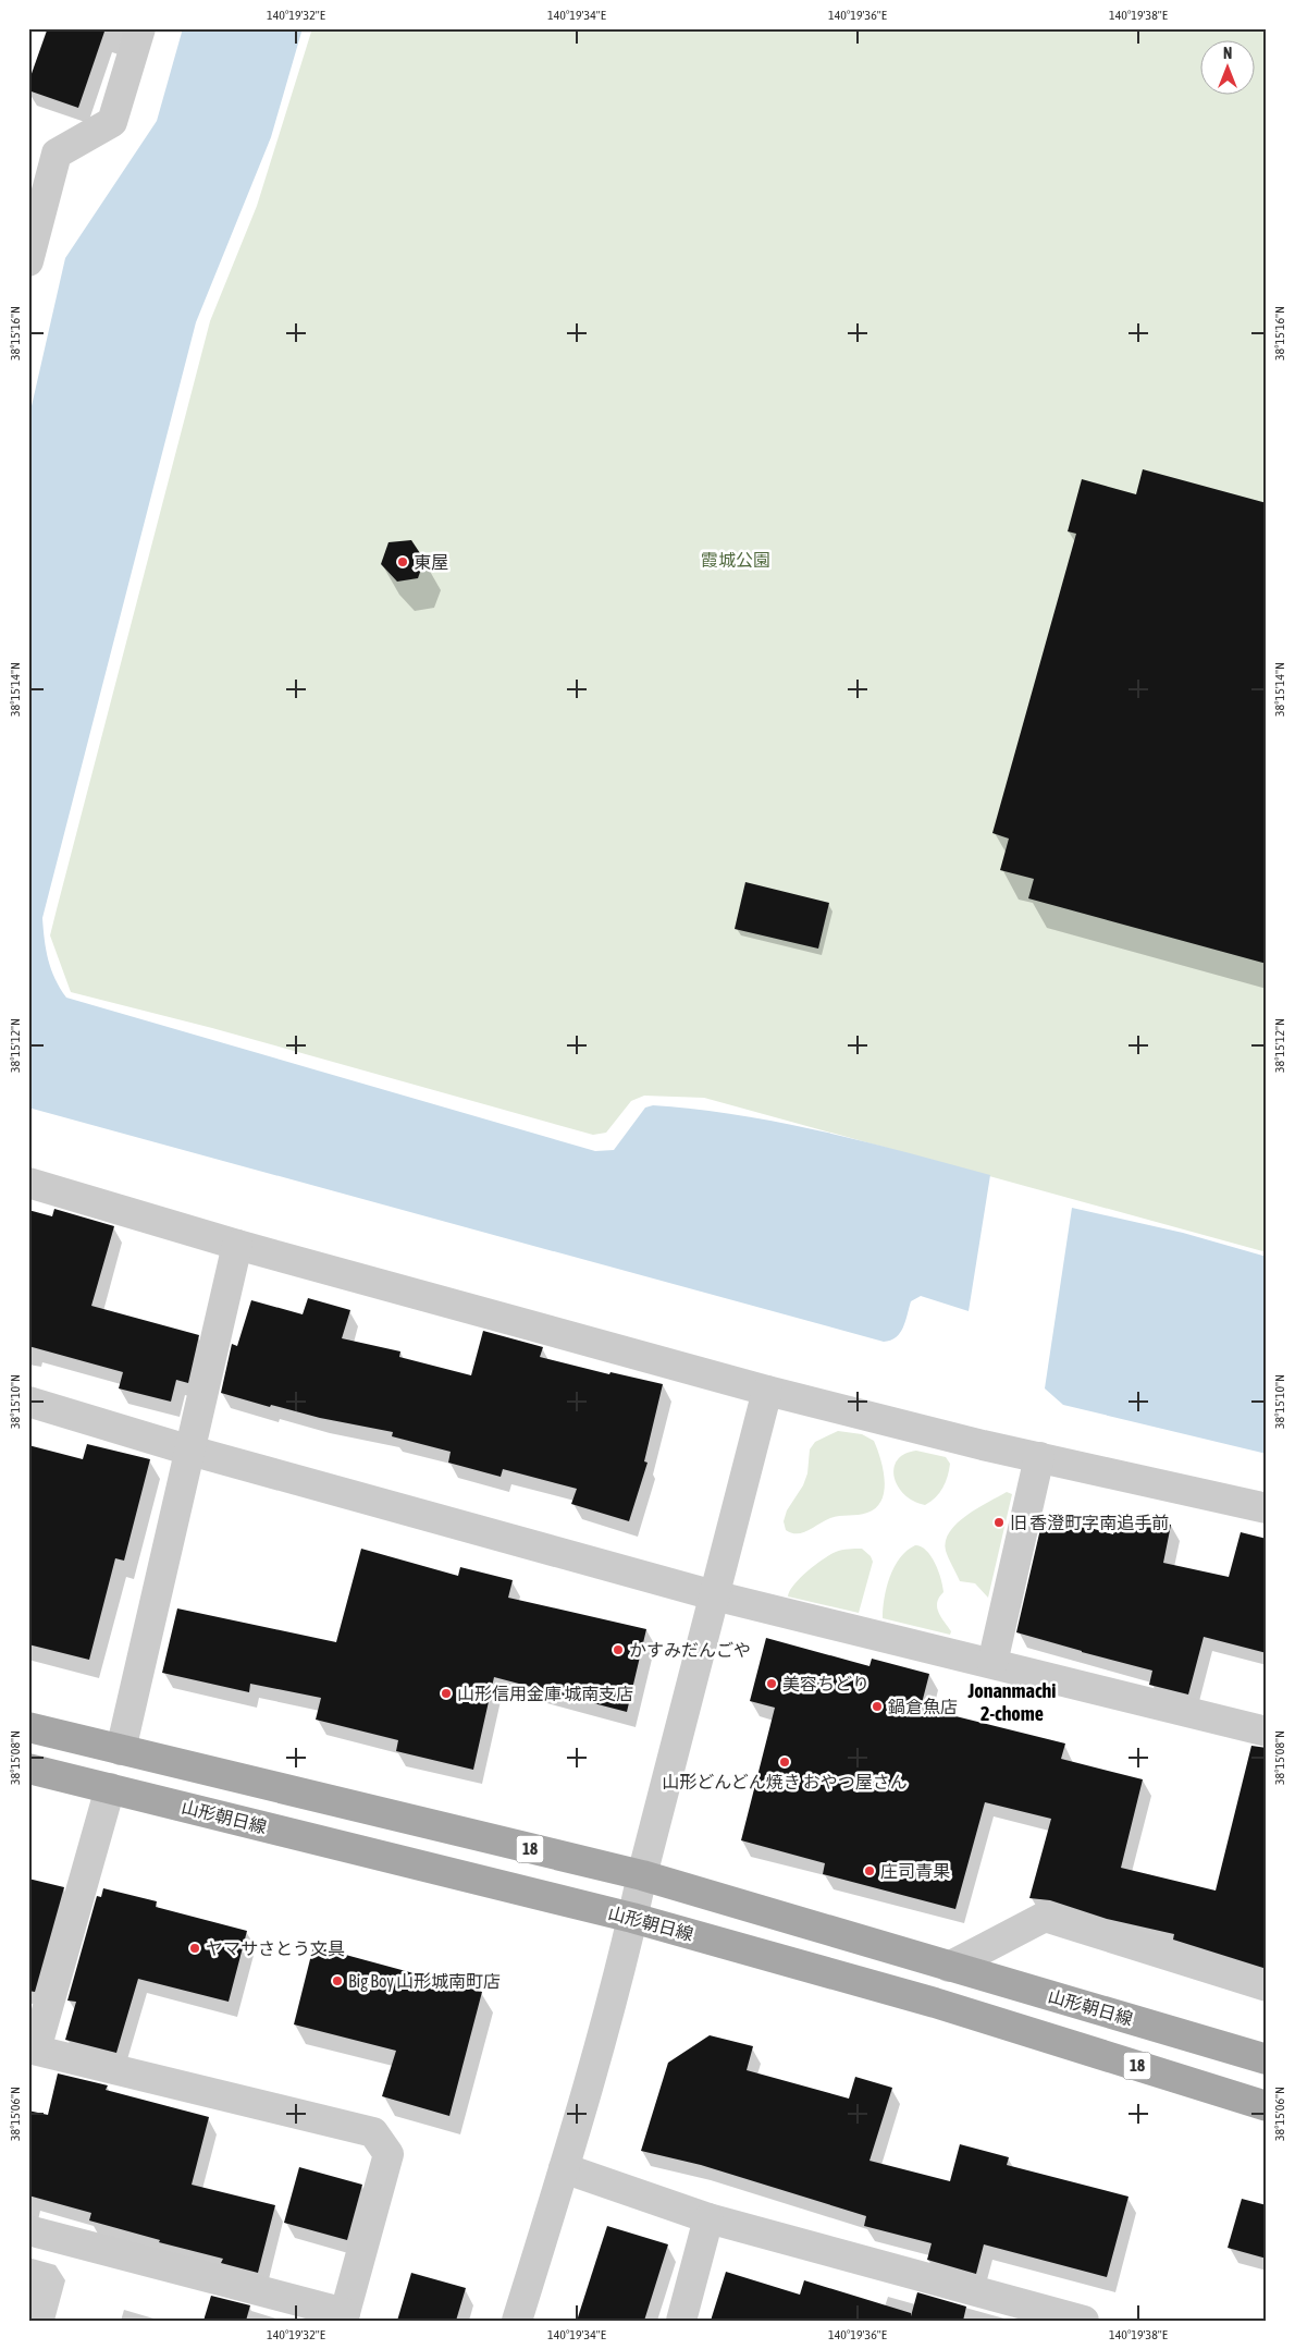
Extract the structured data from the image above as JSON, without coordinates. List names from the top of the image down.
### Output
{
  "streets": {
    "main road": ["山形朝日線", "18"]
  },
  "districts": ["Jonanmachi 2-chome"],
  "parks": ["霞城公園"],
  "places": [
    "東屋",
    "旧 香澄町字南追手前",
    "かすみだんごや",
    "美容ちどり",
    "山形信用金庫 城南支店",
    "鍋倉魚店",
    "山形どんどん焼き おやつ屋さん",
    "庄司青果",
    "ヤマサさとう文具",
    "Big Boy 山形城南町店"
  ],
  "north": "top",
  "coordinates": [
    "140°19'32\"E",
    "140°19'34\"E",
    "140°19'36\"E",
    "140°19'38\"E",
    "38°15'16\"N",
    "38°15'14\"N",
    "38°15'12\"N",
    "38°15'10\"N",
    "38°15'08\"N",
    "38°15'06\"N"
  ]
}
